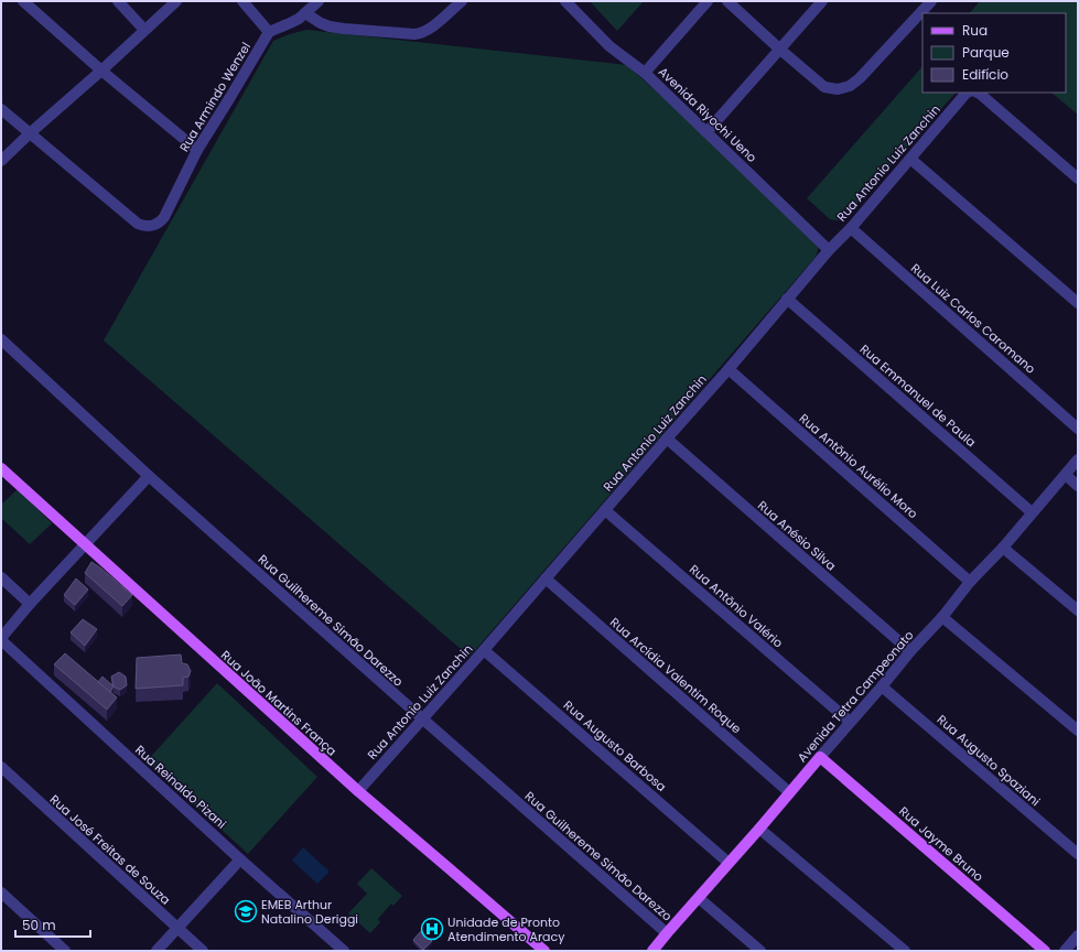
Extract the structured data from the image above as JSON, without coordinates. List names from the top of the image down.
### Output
{
  "streets": {
    "main road": ["Avenida Tetra Campeonato", "Rua João Martins França", "Rua Jayme Bruno"],
    "street": [
      "Rua Armindo Wenzel",
      "Avenida Riyochi Ueno",
      "Rua Antonio Luiz Zanchin",
      "Rua Luiz Carlos Caromano",
      "Rua Emmanuel de Paula",
      "Rua Antõnio Aurélio Moro",
      "Rua Anésio Silva",
      "Rua Antõnio Valério",
      "Rua Guilhereme Simão Darezzo",
      "Rua Arcídia Valentim Roque",
      "Rua Augusto Barbosa",
      "Rua Augusto Spaziani",
      "Rua Reinaldo Pizani",
      "Rua José Freitas de Souza"
    ]
  },
  "crossings": [
    ["Avenida Riyochi Ueno", "Rua Antonio Luiz Zanchin"],
    ["Rua Antonio Luiz Zanchin", "Rua Luiz Carlos Caromano"],
    ["Rua Antonio Luiz Zanchin", "Rua Emmanuel de Paula"],
    ["Rua Antonio Luiz Zanchin", "Rua Antõnio Aurélio Moro"],
    ["Rua Antonio Luiz Zanchin", "Rua Anésio Silva"],
    ["Rua Antonio Luiz Zanchin", "Rua Antõnio Valério"],
    ["Rua Antonio Luiz Zanchin", "Rua Guilhereme Simão Darezzo"],
    ["Rua Antonio Luiz Zanchin", "Rua Arcídia Valentim Roque"],
    ["Rua Antonio Luiz Zanchin", "Rua João Martins França"],
    ["Rua Antonio Luiz Zanchin", "Rua Augusto Barbosa"],
    ["Rua Emmanuel de Paula", "Avenida Tetra Campeonato"],
    ["Rua Antõnio Aurélio Moro", "Avenida Tetra Campeonato"],
    ["Rua Anésio Silva", "Avenida Tetra Campeonato"],
    ["Rua Antõnio Valério", "Avenida Tetra Campeonato"],
    ["Rua Guilhereme Simão Darezzo", "Avenida Tetra Campeonato"],
    ["Rua Arcídia Valentim Roque", "Avenida Tetra Campeonato"],
    ["Avenida Tetra Campeonato", "Rua Augusto Barbosa"],
    ["Avenida Tetra Campeonato", "Rua Augusto Spaziani"],
    ["Avenida Tetra Campeonato", "Rua Jayme Bruno"]
  ],
  "places": {
    "school or university": ["EMEB Arthur Natalino Deriggi"],
    "hospital": ["Unidade de Pronto Atendimento Aracy"]
  },
  "legend": ["Rua", "Parque", "Edifício"],
  "scale_bar": "50 m"
}
